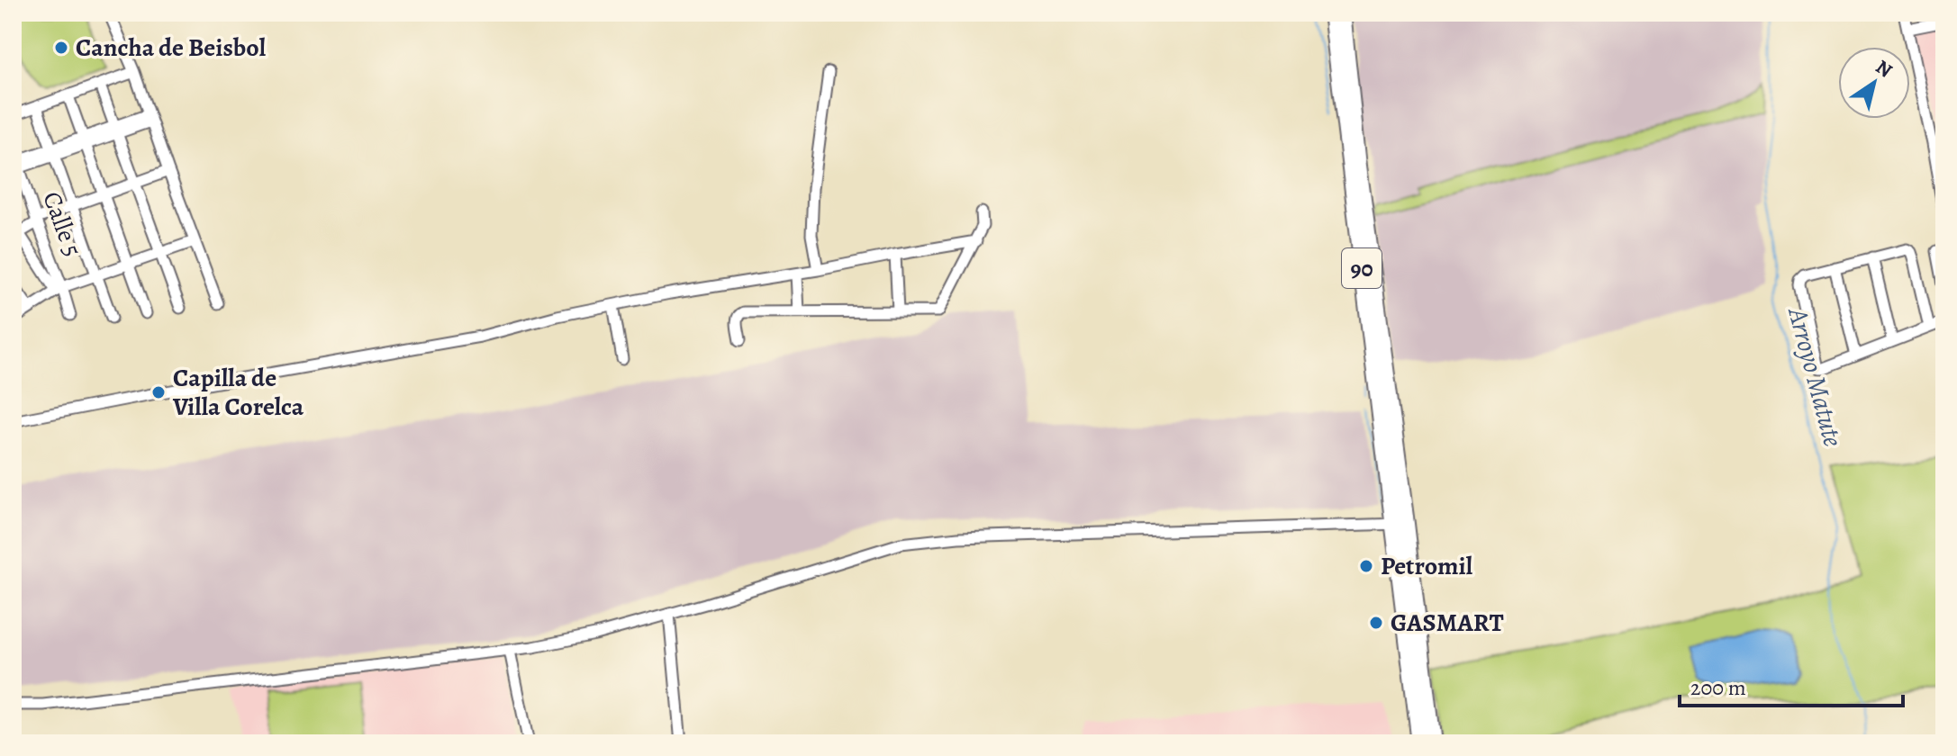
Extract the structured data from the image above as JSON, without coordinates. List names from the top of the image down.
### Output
{
  "streets": {
    "highway": ["90"],
    "street": ["Calle 5"]
  },
  "water": ["Arroyo Matute"],
  "places": [
    "Cancha de Beisbol",
    "Capilla de Villa Corelca",
    "Petromil",
    "GASMART"
  ],
  "scale_bar": "200 m",
  "north": "top right"
}
